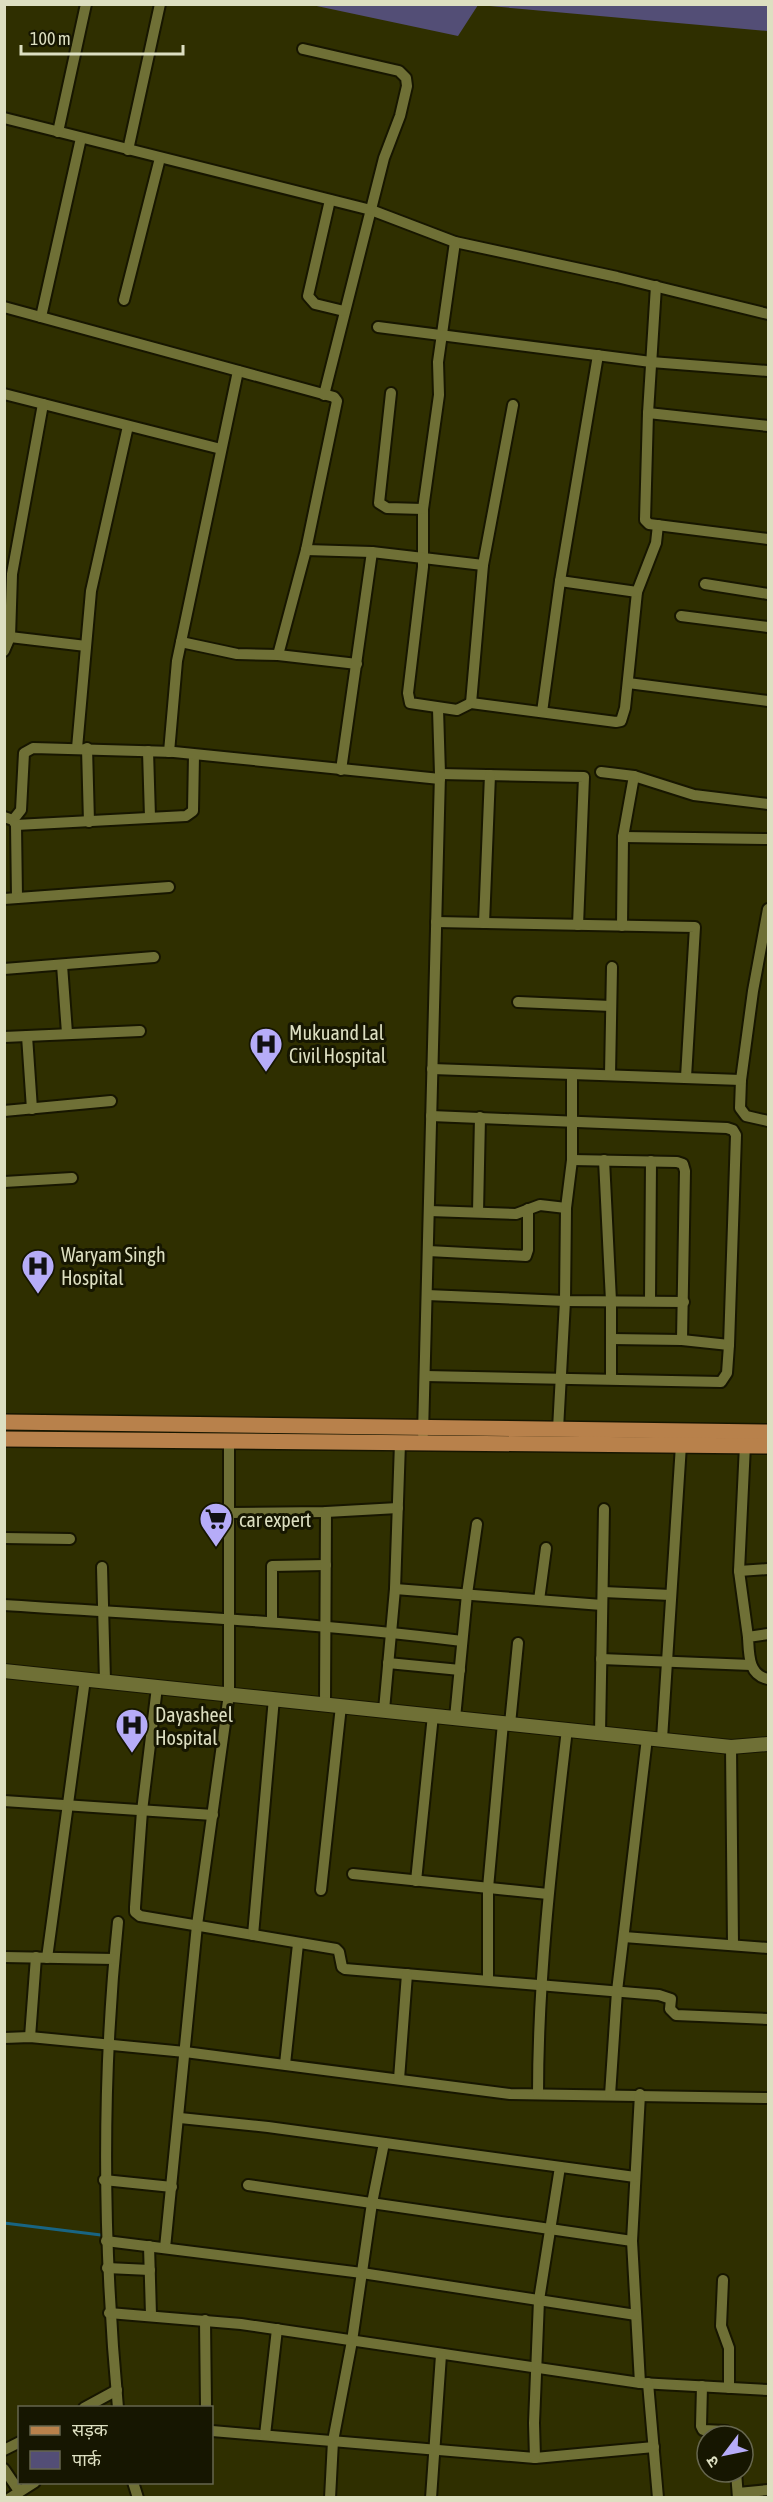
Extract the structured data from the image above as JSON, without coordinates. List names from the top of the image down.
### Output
{
  "places": {
    "hospital": ["Mukuand Lal Civil Hospital", "Waryam Singh Hospital", "Dayasheel Hospital"],
    "supermarket": ["car expert"]
  },
  "legend": ["सड़क", "पार्क"],
  "scale_bar": "100 m",
  "north": "bottom left"
}
